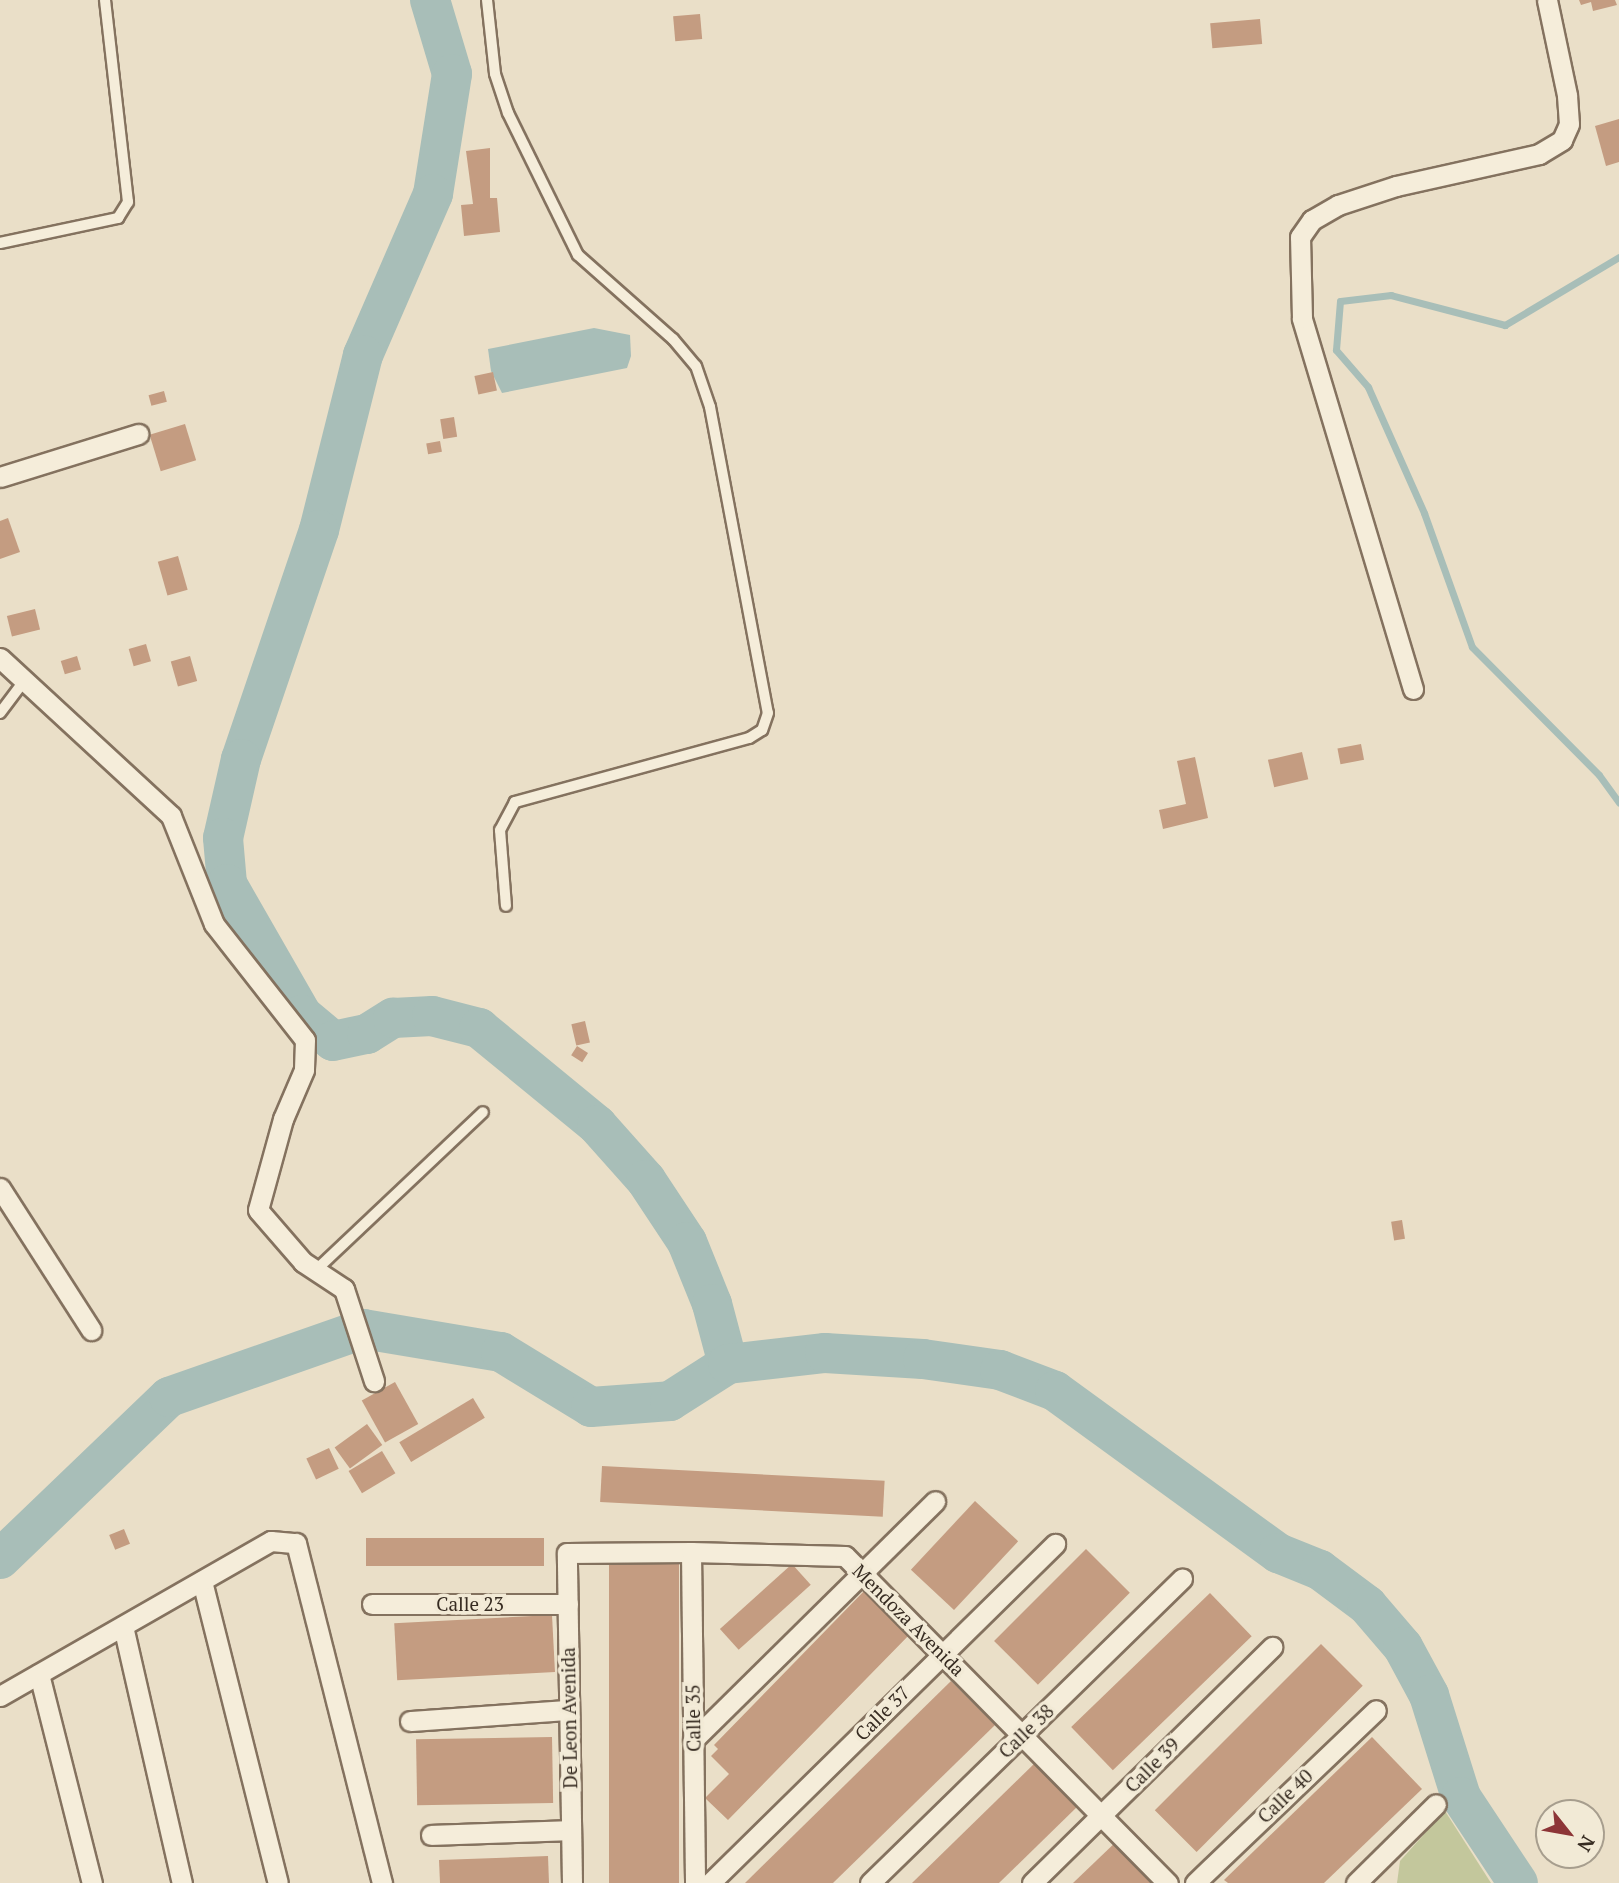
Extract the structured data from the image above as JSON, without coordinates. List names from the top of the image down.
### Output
{
  "streets": {
    "street": [
      "Calle 23",
      "Mendoza Avenida",
      "Calle 37",
      "De Leon Avenida",
      "Calle 35",
      "Calle 38",
      "Calle 39",
      "Calle 40"
    ]
  },
  "crossings": [
    ["Calle 23", "De Leon Avenida"],
    ["Mendoza Avenida", "Calle 37"],
    ["Mendoza Avenida", "De Leon Avenida"],
    ["Mendoza Avenida", "Calle 35"],
    ["Mendoza Avenida", "Calle 38"],
    ["Mendoza Avenida", "Calle 39"]
  ],
  "north": "bottom right"
}
